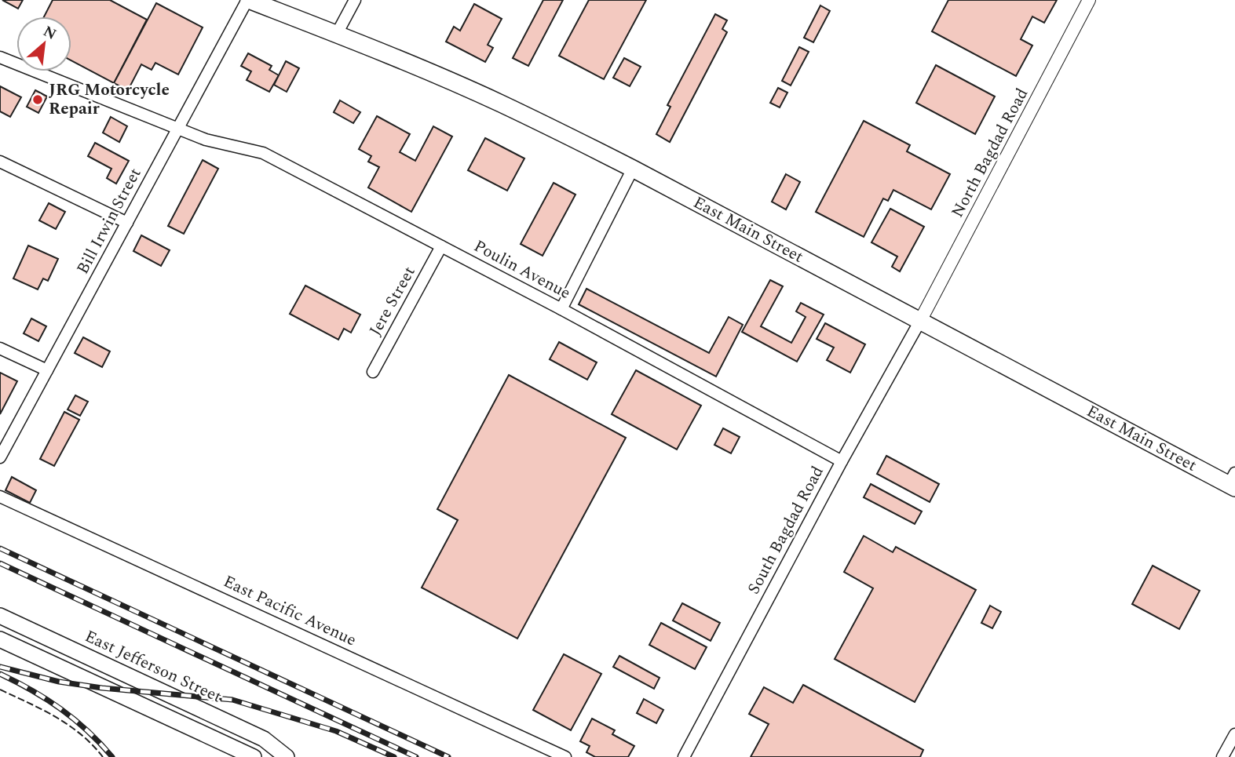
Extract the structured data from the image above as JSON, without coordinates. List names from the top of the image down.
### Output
{
  "streets": {
    "main road": ["East Main Street", "East Jefferson Street"],
    "street": [
      "North Bagdad Road",
      "Bill Irwin Street",
      "Poulin Avenue",
      "Jere Street",
      "South Bagdad Road",
      "East Pacific Avenue"
    ]
  },
  "crossings": [
    ["North Bagdad Road", "East Main Street"],
    ["North Bagdad Road", "South Bagdad Road"],
    ["Bill Irwin Street", "East Main Street"],
    ["Bill Irwin Street", "Poulin Avenue"],
    ["East Main Street", "South Bagdad Road"],
    ["Poulin Avenue", "Jere Street"],
    ["Poulin Avenue", "South Bagdad Road"]
  ],
  "places": ["JRG Motorcycle Repair"],
  "north": "top right"
}
